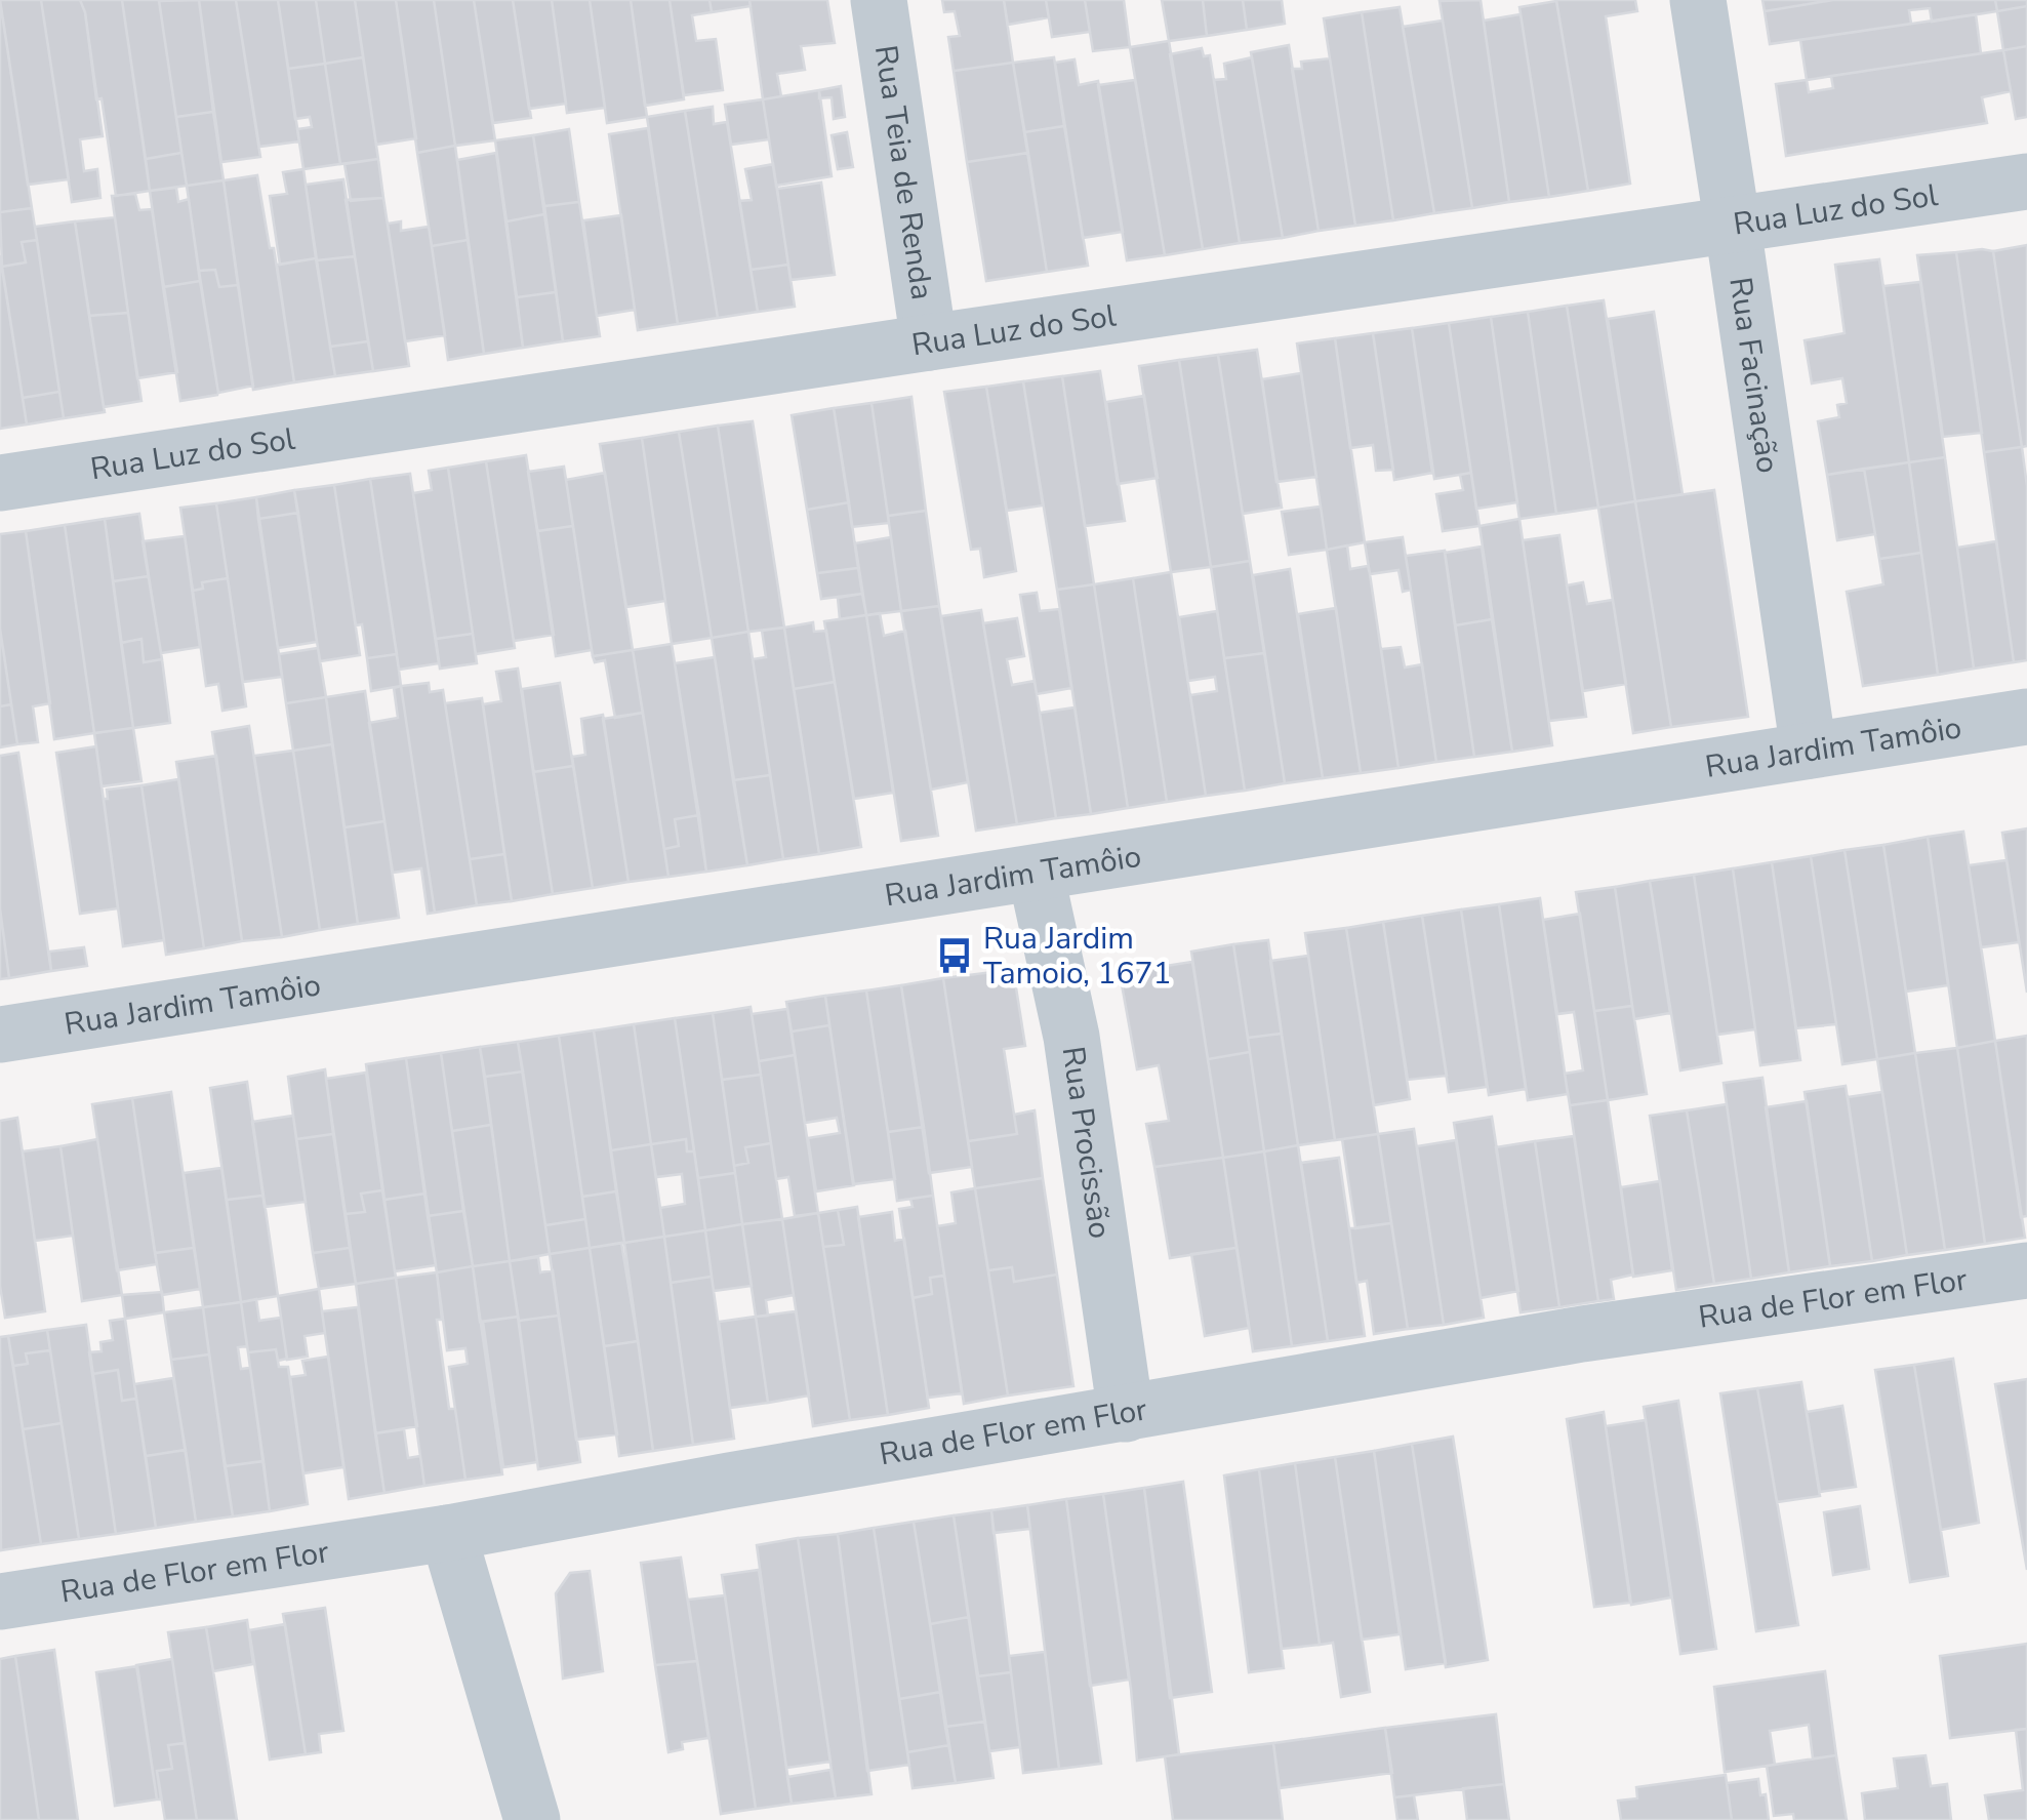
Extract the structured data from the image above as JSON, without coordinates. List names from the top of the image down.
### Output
{
  "streets": {
    "street": [
      "Rua Teia de Renda",
      "Rua Luz do Sol",
      "Rua Facinação",
      "Rua Jardim Tamôio",
      "Rua Procissão",
      "Rua de Flor em Flor"
    ]
  },
  "crossings": [
    ["Rua Teia de Renda", "Rua Luz do Sol"],
    ["Rua Luz do Sol", "Rua Facinação"],
    ["Rua Facinação", "Rua Jardim Tamôio"],
    ["Rua Jardim Tamôio", "Rua Procissão"],
    ["Rua Procissão", "Rua de Flor em Flor"]
  ],
  "places": {
    "bus stop": ["Rua Jardim Tamoio, 1671"]
  }
}
